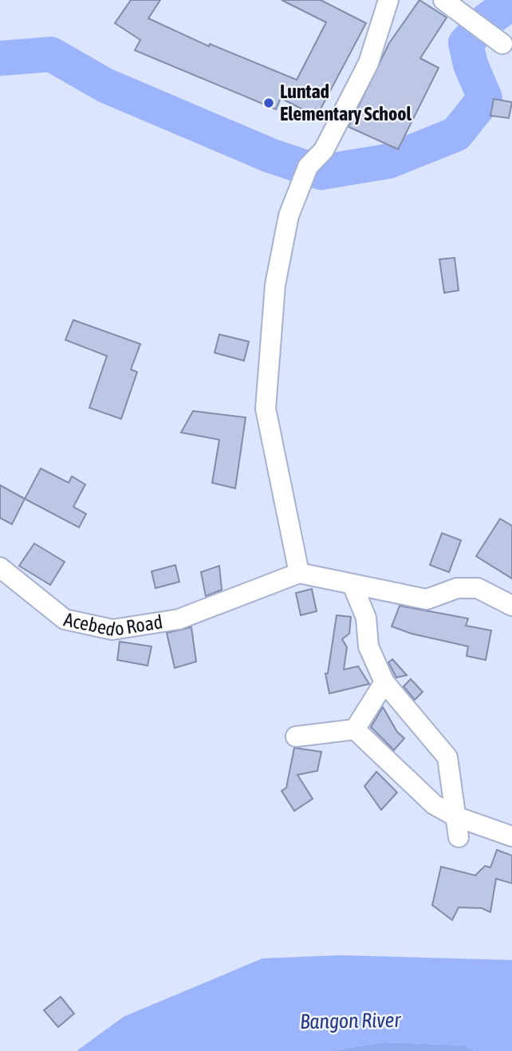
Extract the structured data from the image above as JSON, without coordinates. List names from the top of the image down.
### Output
{
  "streets": {
    "street": ["Acebedo Road"]
  },
  "water": ["Bangon River"],
  "places": ["Luntad Elementary School"]
}
